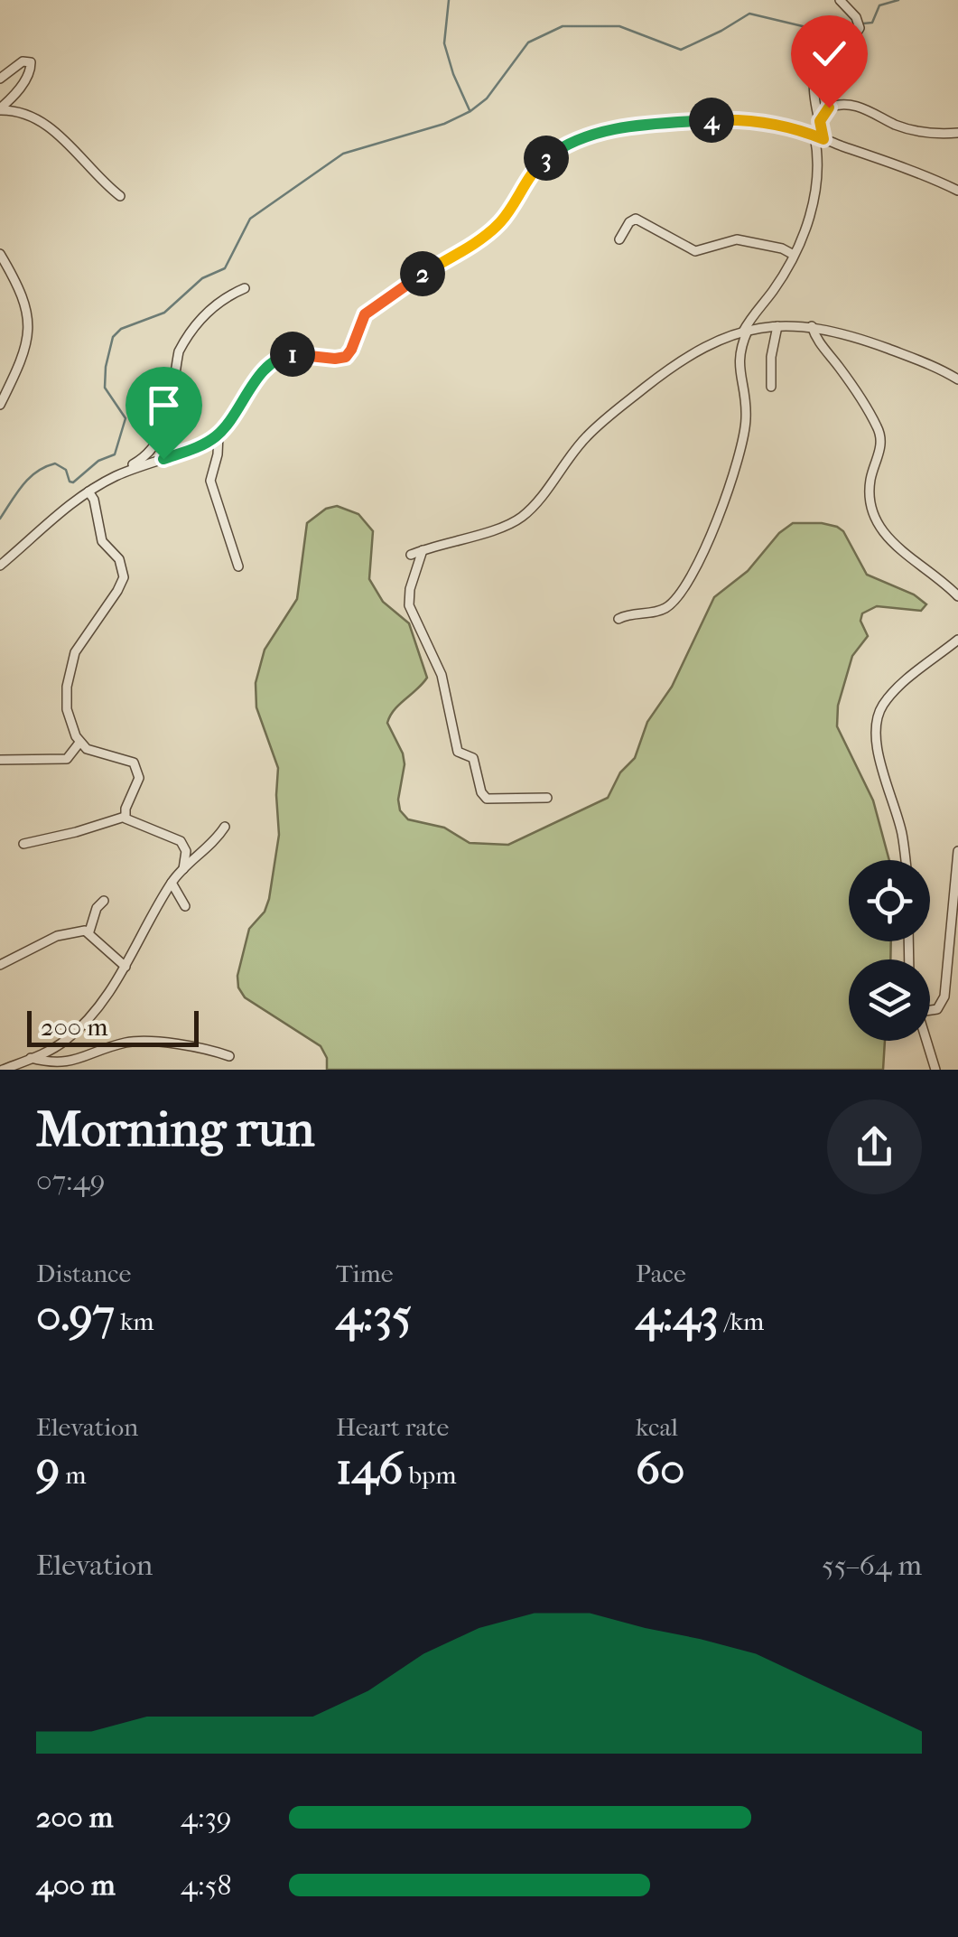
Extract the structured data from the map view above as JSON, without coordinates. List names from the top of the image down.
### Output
{
  "scale_bar": "200 m",
  "page": {
    "pins": [
      "4",
      "3",
      "2",
      "1"
    ],
    "scale": "200 m",
    "heading": ["Morning run", "07:49"],
    "stats": [
      ["Distance", "0.97 km"],
      ["Time", "4:35"],
      ["Pace", "4:43 /km"],
      ["Elevation", "9 m"],
      ["Heart rate", "146 bpm"],
      ["kcal", "60"]
    ],
    "chart": ["Elevation", "55–64 m"],
    "list": [
      {
        "name": "200 m",
        "note": "4:39"
      },
      {
        "name": "400 m",
        "note": "4:58"
      }
    ]
  }
}
